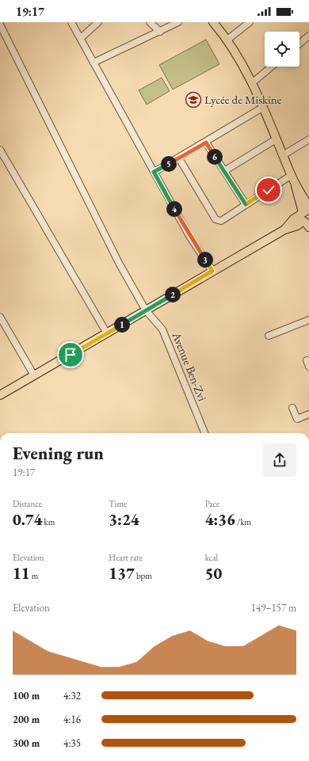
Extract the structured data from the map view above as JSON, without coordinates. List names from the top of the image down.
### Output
{
  "streets": {
    "street": ["Avenue Ben-Zvi"]
  },
  "places": {
    "school or university": ["Lycée de Miskine"]
  },
  "page": {
    "status": "19:17",
    "pins": [
      "6",
      "5",
      "4",
      "3",
      "2",
      "1"
    ],
    "heading": ["Evening run", "19:17"],
    "stats": [
      ["Distance", "0.74 km"],
      ["Time", "3:24"],
      ["Pace", "4:36 /km"],
      ["Elevation", "11 m"],
      ["Heart rate", "137 bpm"],
      ["kcal", "50"]
    ],
    "chart": ["Elevation", "149–157 m"],
    "list": [
      {
        "name": "100 m",
        "note": "4:32"
      },
      {
        "name": "200 m",
        "note": "4:16"
      },
      {
        "name": "300 m",
        "note": "4:35"
      }
    ]
  }
}
